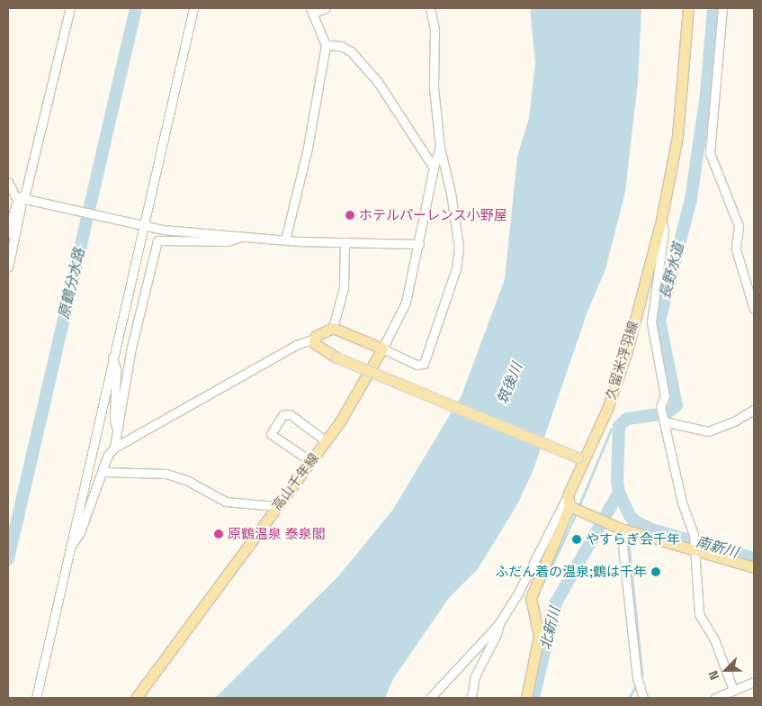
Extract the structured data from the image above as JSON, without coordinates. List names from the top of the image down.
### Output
{
  "streets": {
    "main road": ["久留米浮羽線", "高山千年線"]
  },
  "water": [
    "長野水道",
    "原鶴分水路",
    "筑後川",
    "南新川",
    "北新川"
  ],
  "places": [
    "ホテルパーレンス小野屋",
    "原鶴温泉 泰泉閣",
    "やすらぎ会千年",
    "ふだん着の温泉;鶴は千年"
  ],
  "north": "bottom left"
}
